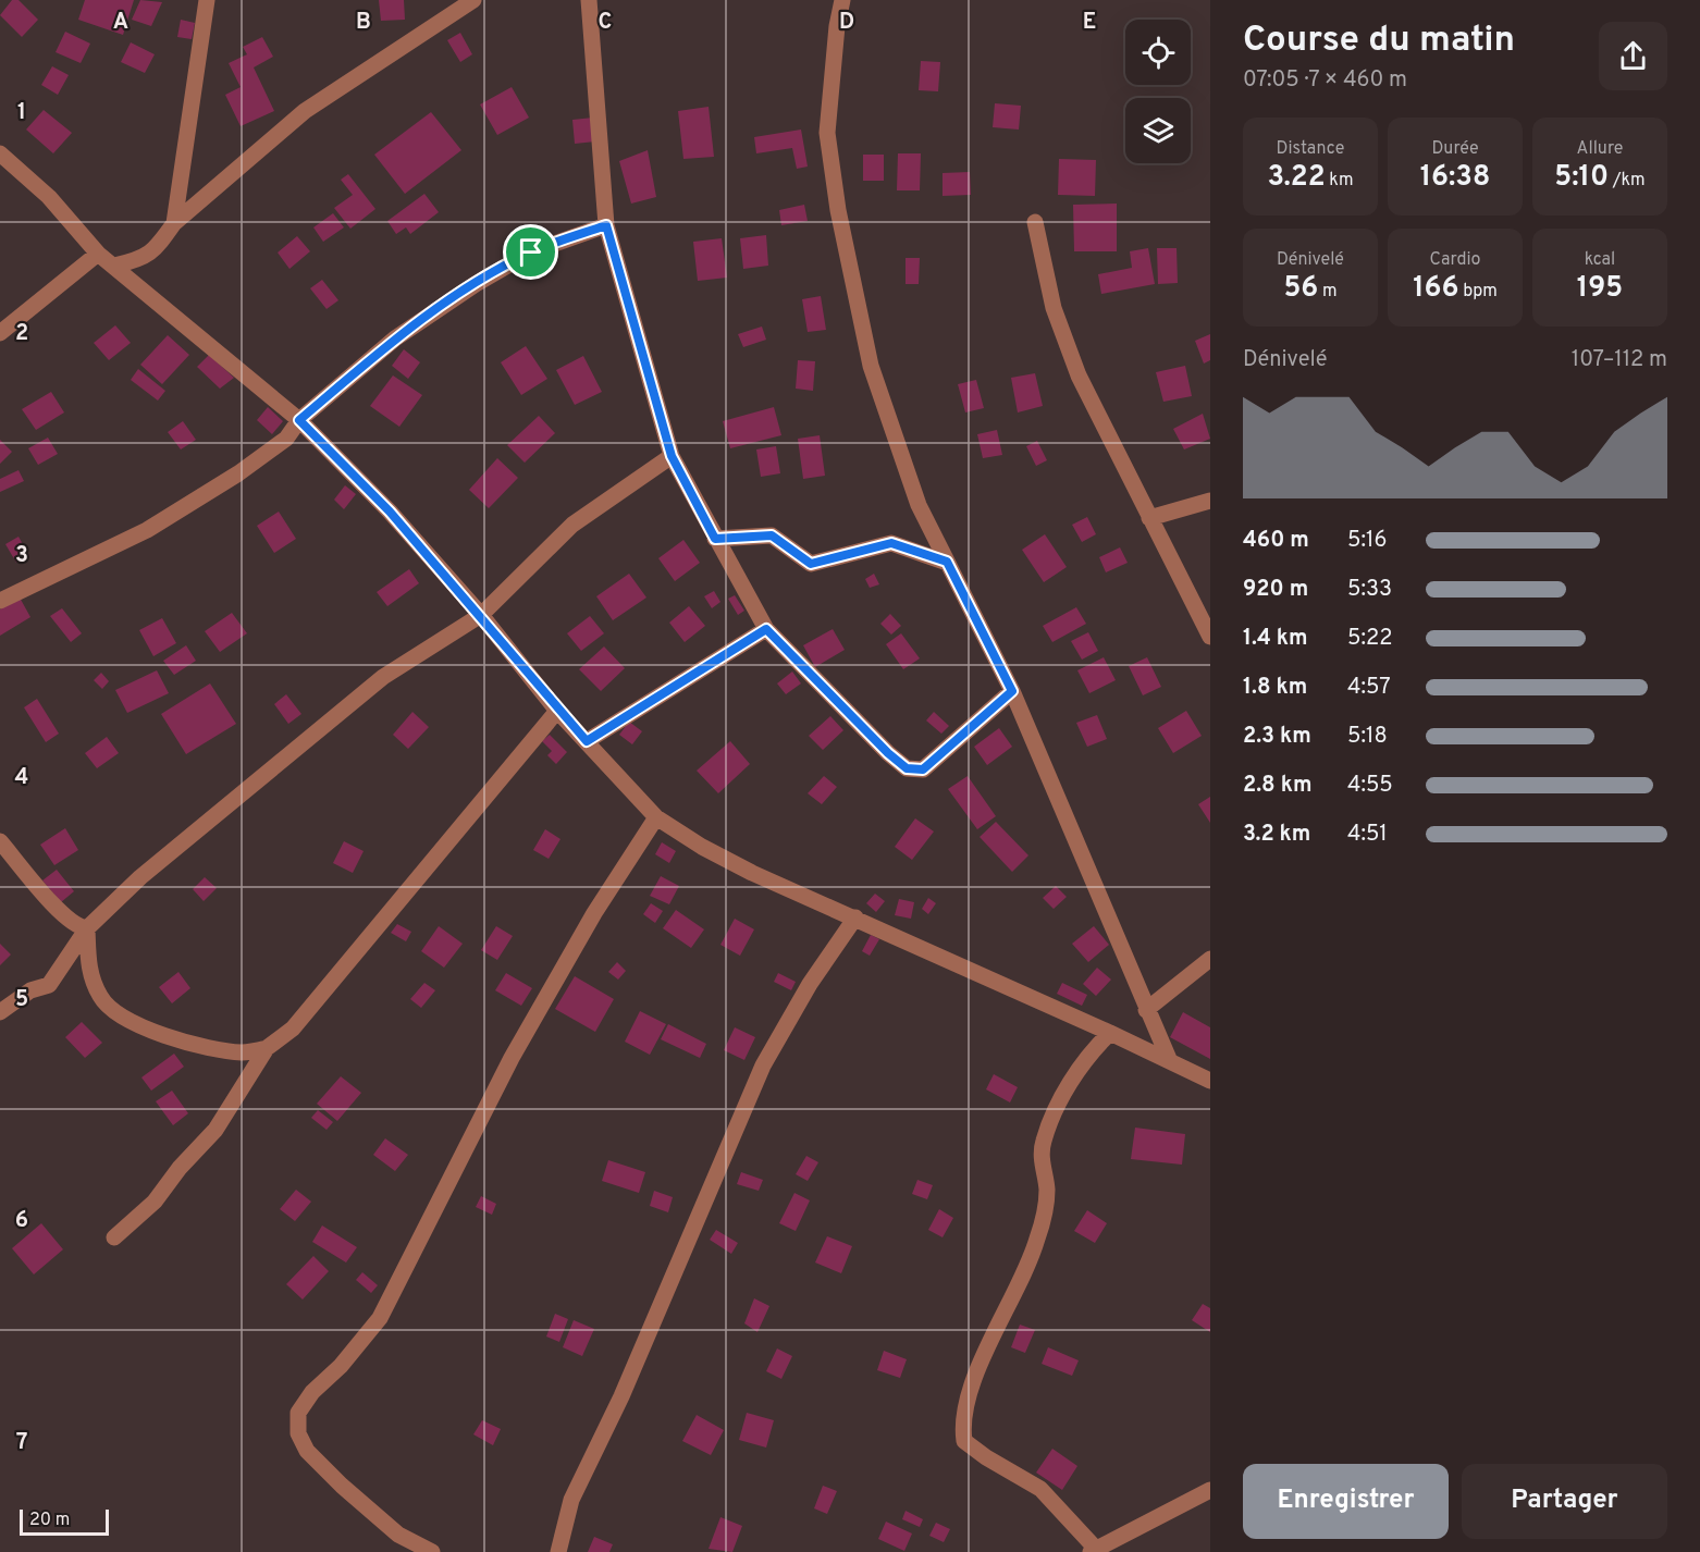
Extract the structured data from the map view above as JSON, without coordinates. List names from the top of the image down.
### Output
{
  "scale_bar": "20 m",
  "page": {
    "heading": ["Course du matin", "07:05 · 7 × 460 m"],
    "stats": [
      ["Distance", "3.22 km"],
      ["Durée", "16:38"],
      ["Allure", "5:10 /km"],
      ["Dénivelé", "56 m"],
      ["Cardio", "166 bpm"],
      ["kcal", "195"]
    ],
    "chart": ["Dénivelé", "107–112 m"],
    "list": [
      {
        "name": "460 m",
        "note": "5:16"
      },
      {
        "name": "920 m",
        "note": "5:33"
      },
      {
        "name": "1.4 km",
        "note": "5:22"
      },
      {
        "name": "1.8 km",
        "note": "4:57"
      },
      {
        "name": "2.3 km",
        "note": "5:18"
      },
      {
        "name": "2.8 km",
        "note": "4:55"
      },
      {
        "name": "3.2 km",
        "note": "4:51"
      }
    ],
    "buttons": ["Enregistrer", "Partager"],
    "scale": "20 m"
  },
  "grid": {
    "columns": [
      "A",
      "B",
      "C",
      "D",
      "E"
    ],
    "rows": [
      "1",
      "2",
      "3",
      "4",
      "5",
      "6",
      "7"
    ]
  }
}
